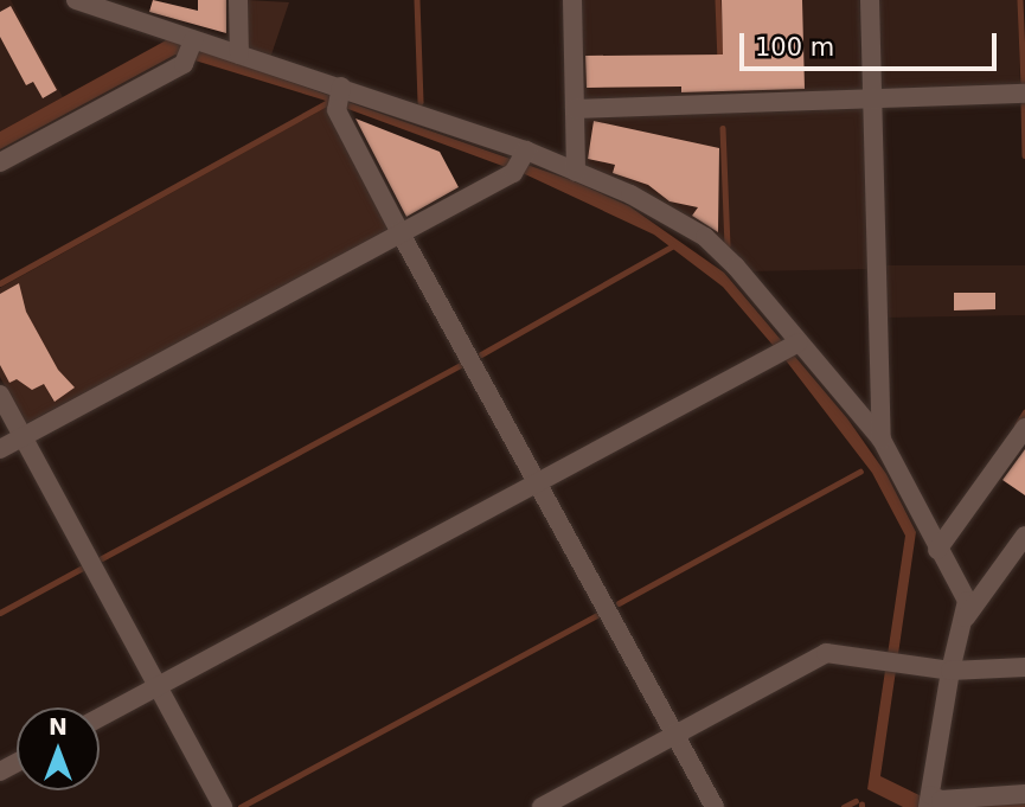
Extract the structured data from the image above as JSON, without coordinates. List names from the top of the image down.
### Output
{
  "scale_bar": "100 m",
  "north": "top"
}
